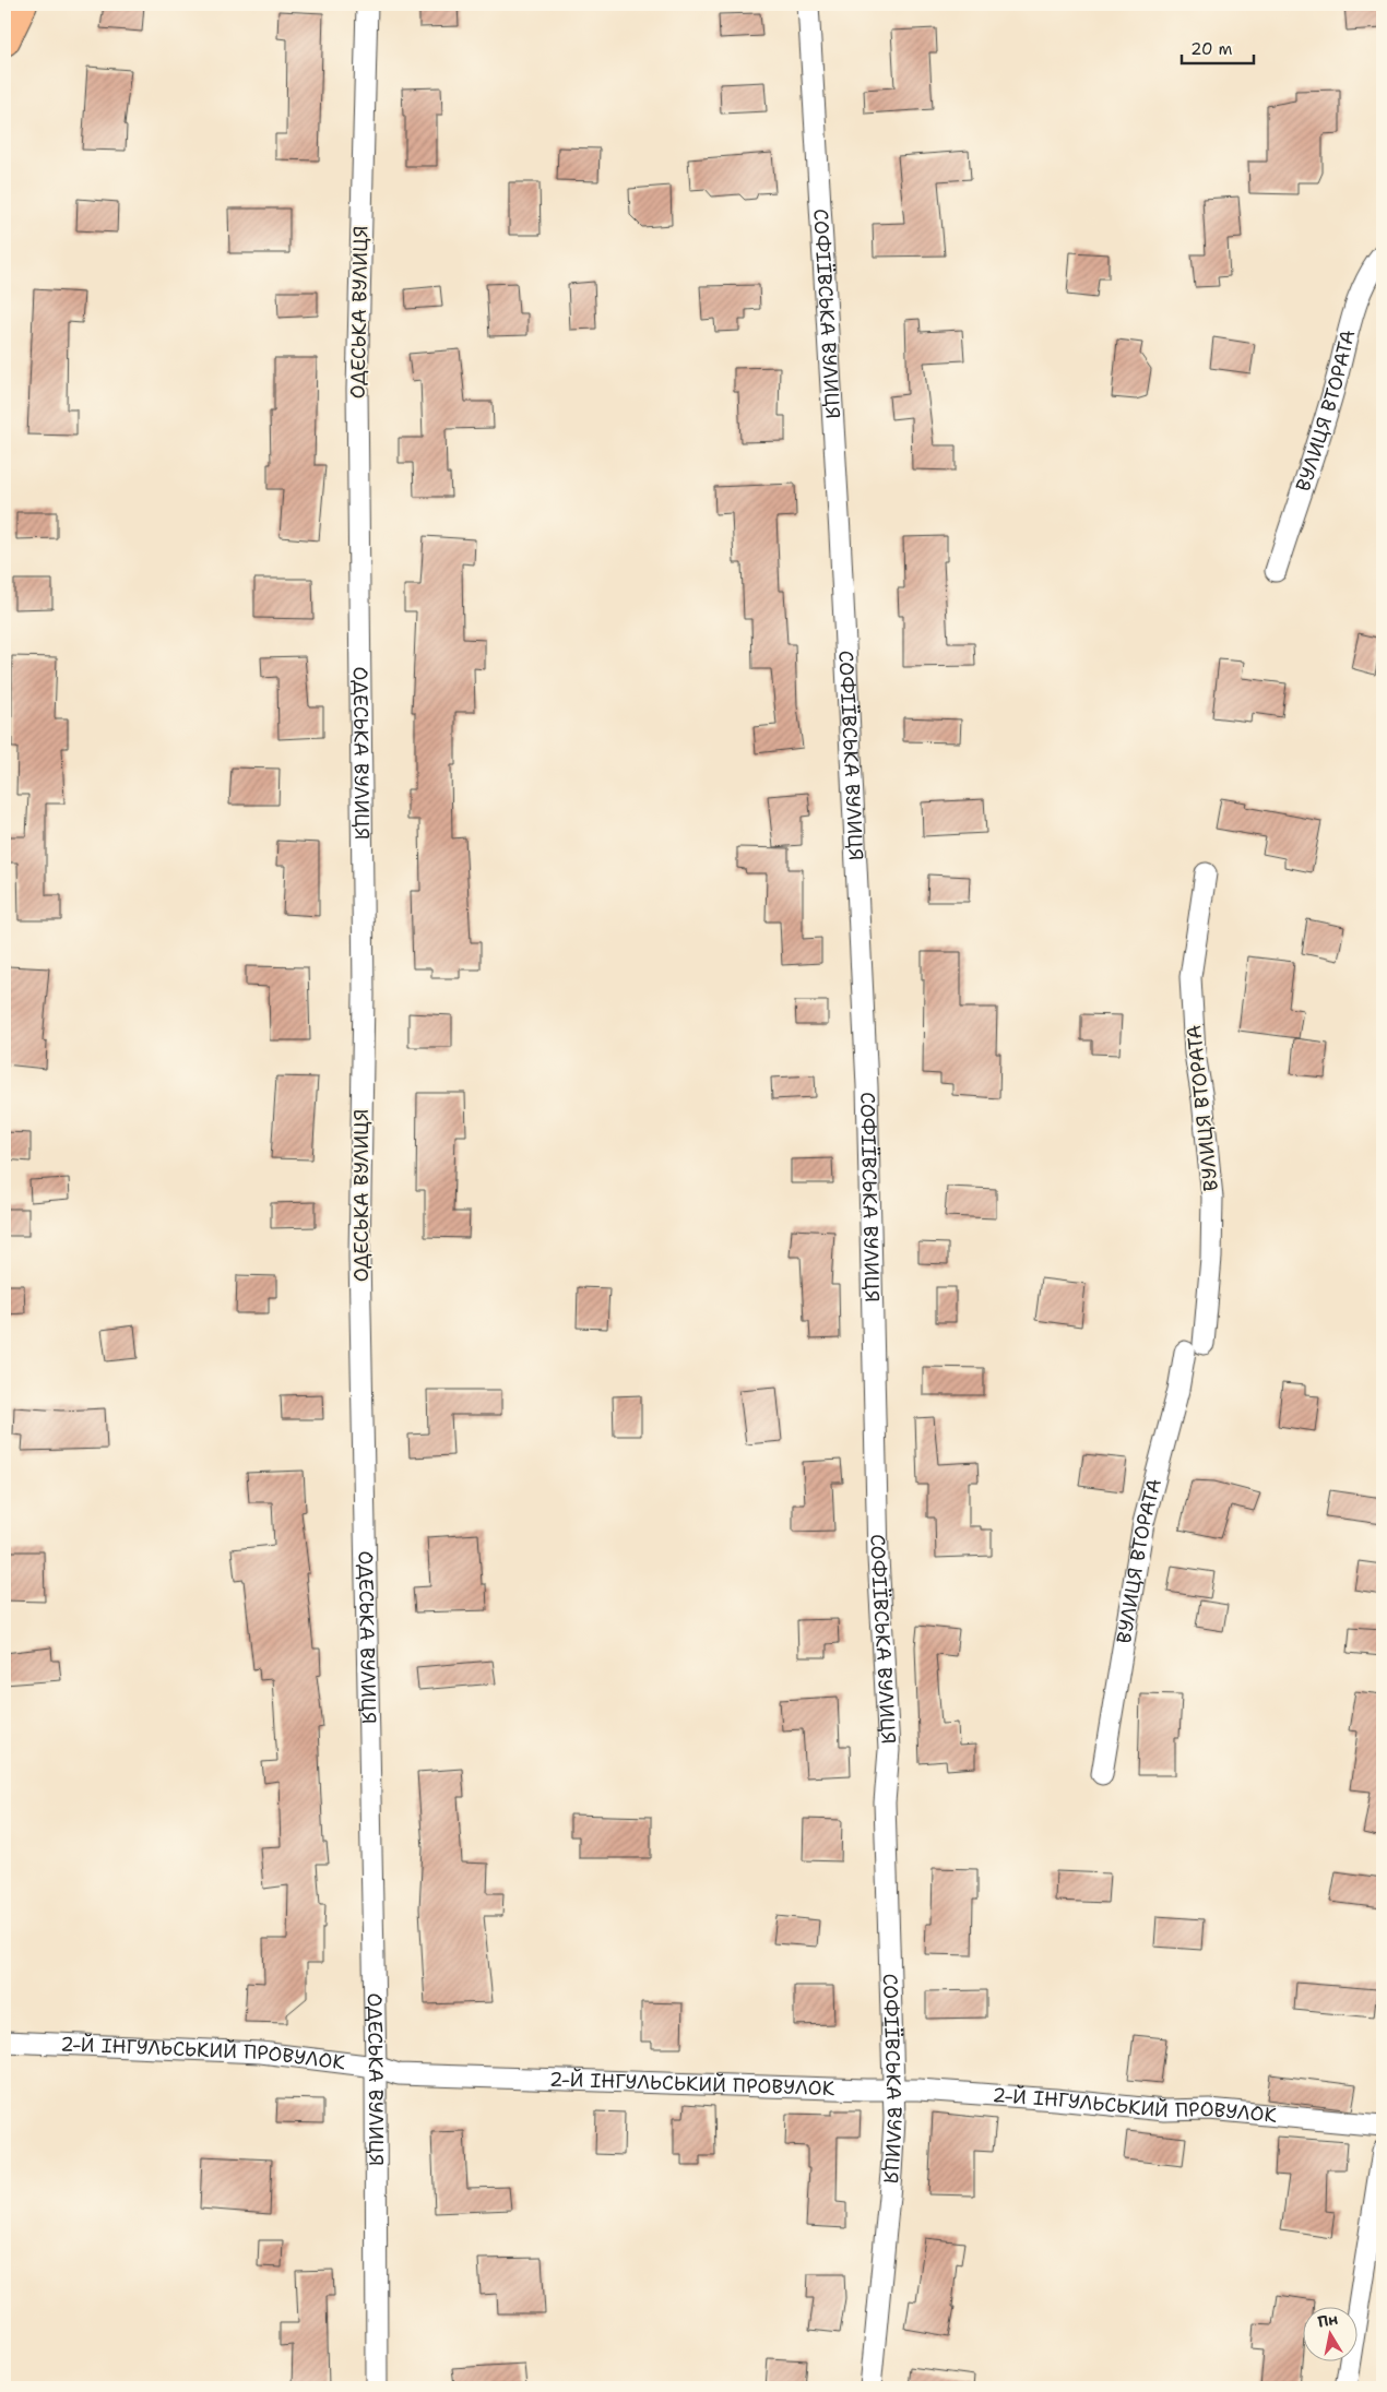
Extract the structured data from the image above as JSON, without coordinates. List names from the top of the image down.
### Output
{
  "streets": {
    "street": [
      "ОДЕСЬКА ВУЛИЦЯ",
      "СОФІЇВСЬКА ВУЛИЦЯ",
      "ВУЛИЦЯ ВТОРАТА",
      "2-Й ІНГУЛЬСЬКИЙ ПРОВУЛОК"
    ]
  },
  "crossings": [
    ["ОДЕСЬКА ВУЛИЦЯ", "2-Й ІНГУЛЬСЬКИЙ ПРОВУЛОК"],
    ["СОФІЇВСЬКА ВУЛИЦЯ", "2-Й ІНГУЛЬСЬКИЙ ПРОВУЛОК"]
  ],
  "scale_bar": "20 m",
  "north": "top"
}
